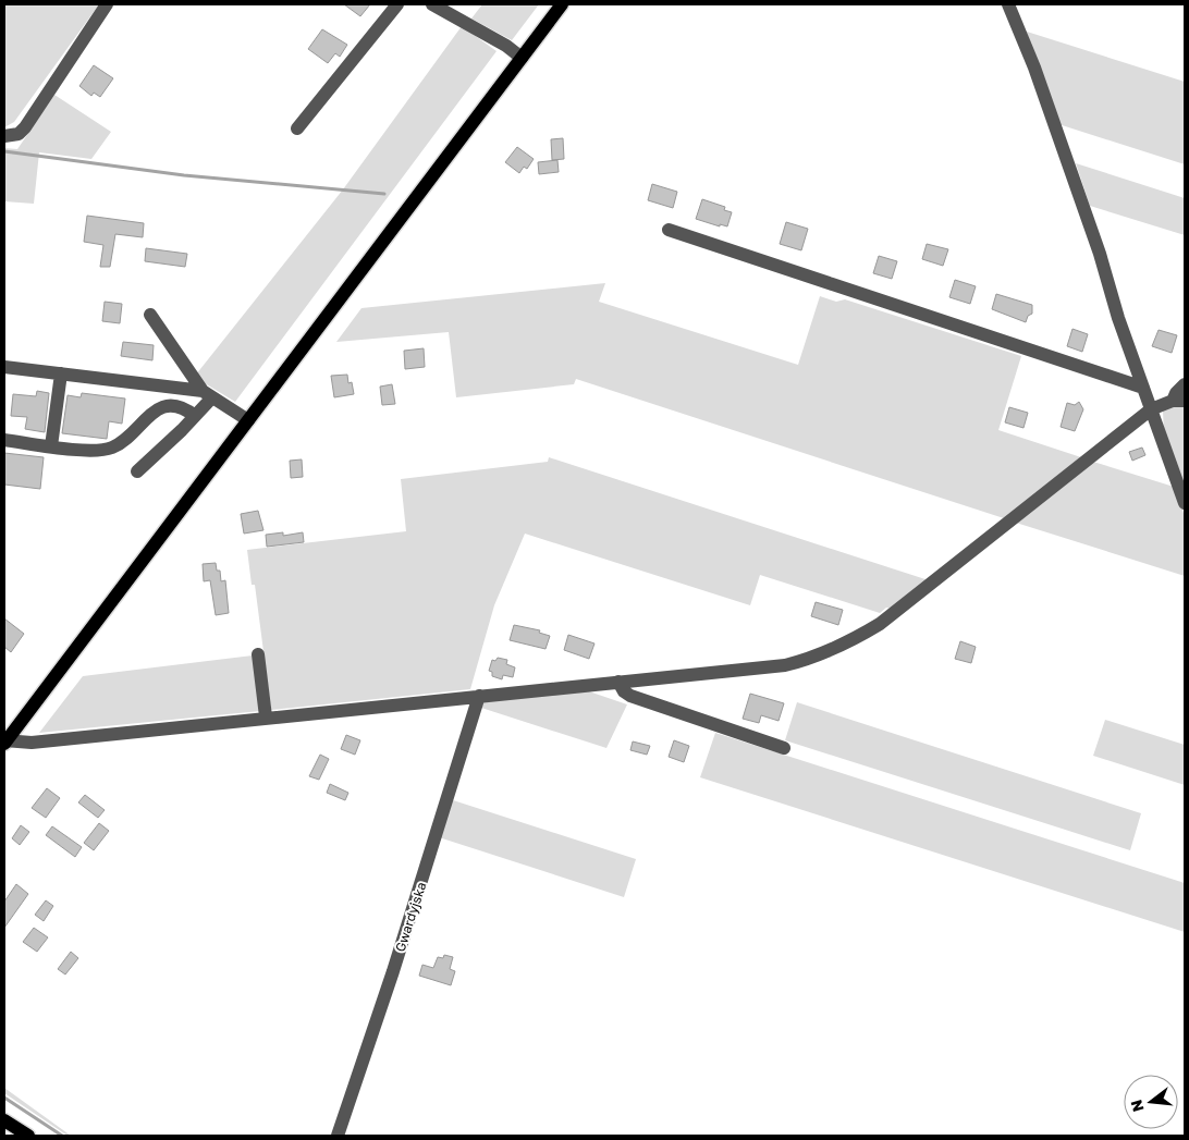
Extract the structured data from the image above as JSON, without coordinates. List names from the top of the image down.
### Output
{
  "streets": {
    "street": ["Gwardyjska"]
  },
  "north": "left"
}
